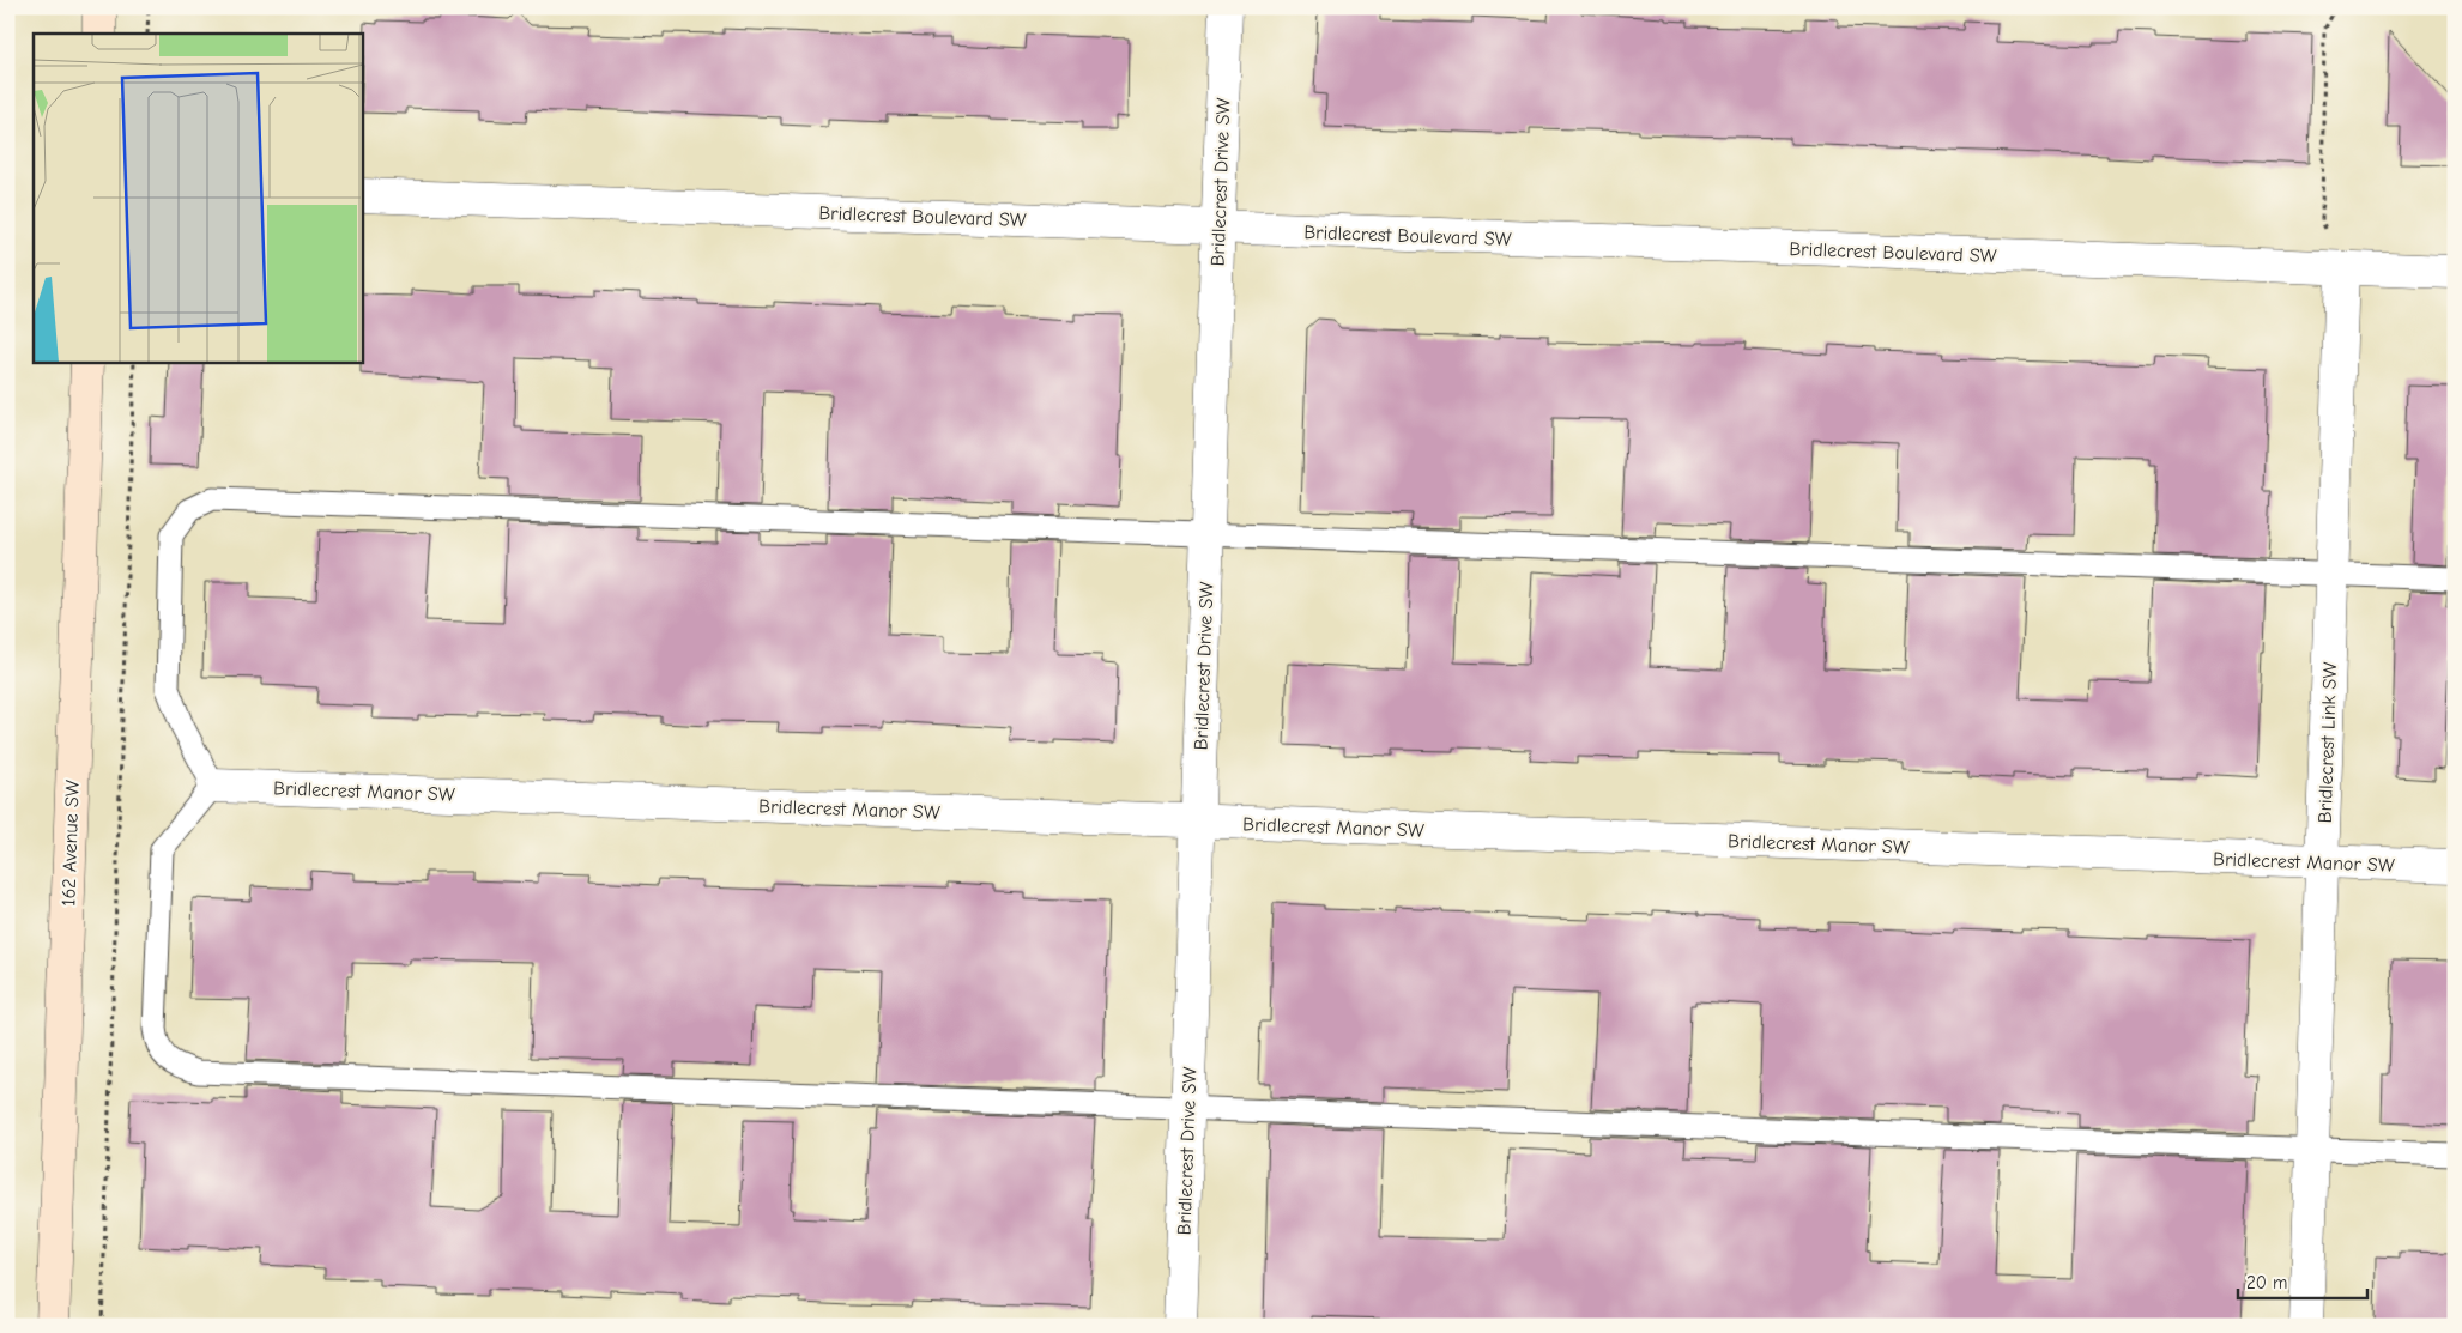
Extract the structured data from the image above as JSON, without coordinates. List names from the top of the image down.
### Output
{
  "streets": {
    "main road": ["162 Avenue SW"],
    "street": [
      "Bridlecrest Drive SW",
      "Bridlecrest Boulevard SW",
      "Bridlecrest Link SW",
      "Bridlecrest Manor SW"
    ]
  },
  "crossings": [
    ["Bridlecrest Drive SW", "Bridlecrest Boulevard SW"],
    ["Bridlecrest Drive SW", "Bridlecrest Manor SW"],
    ["Bridlecrest Boulevard SW", "Bridlecrest Link SW"],
    ["Bridlecrest Link SW", "Bridlecrest Manor SW"]
  ],
  "scale_bar": "20 m"
}
